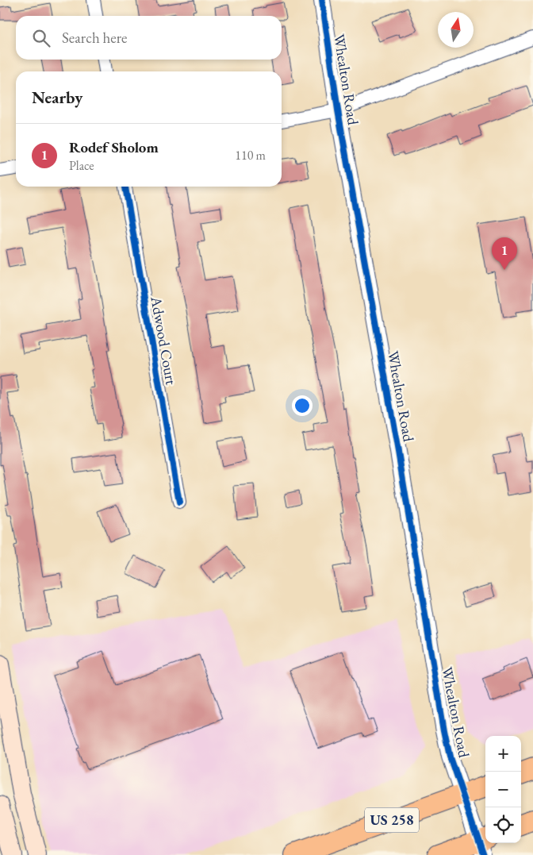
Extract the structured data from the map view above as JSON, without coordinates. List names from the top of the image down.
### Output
{
  "streets": {
    "highway": ["US 258"],
    "street": ["Whealton Road", "Adwood Court"]
  },
  "crossings": [
    ["Whealton Road", "US 258"]
  ],
  "north": "top",
  "page": {
    "search": "Search here",
    "heading": "Nearby",
    "list": [
      {
        "mark": "1",
        "name": "Rodef Sholom",
        "note": "Place",
        "value": "110 m"
      }
    ],
    "pins": "1",
    "map_buttons": ["+", "−"]
  }
}
